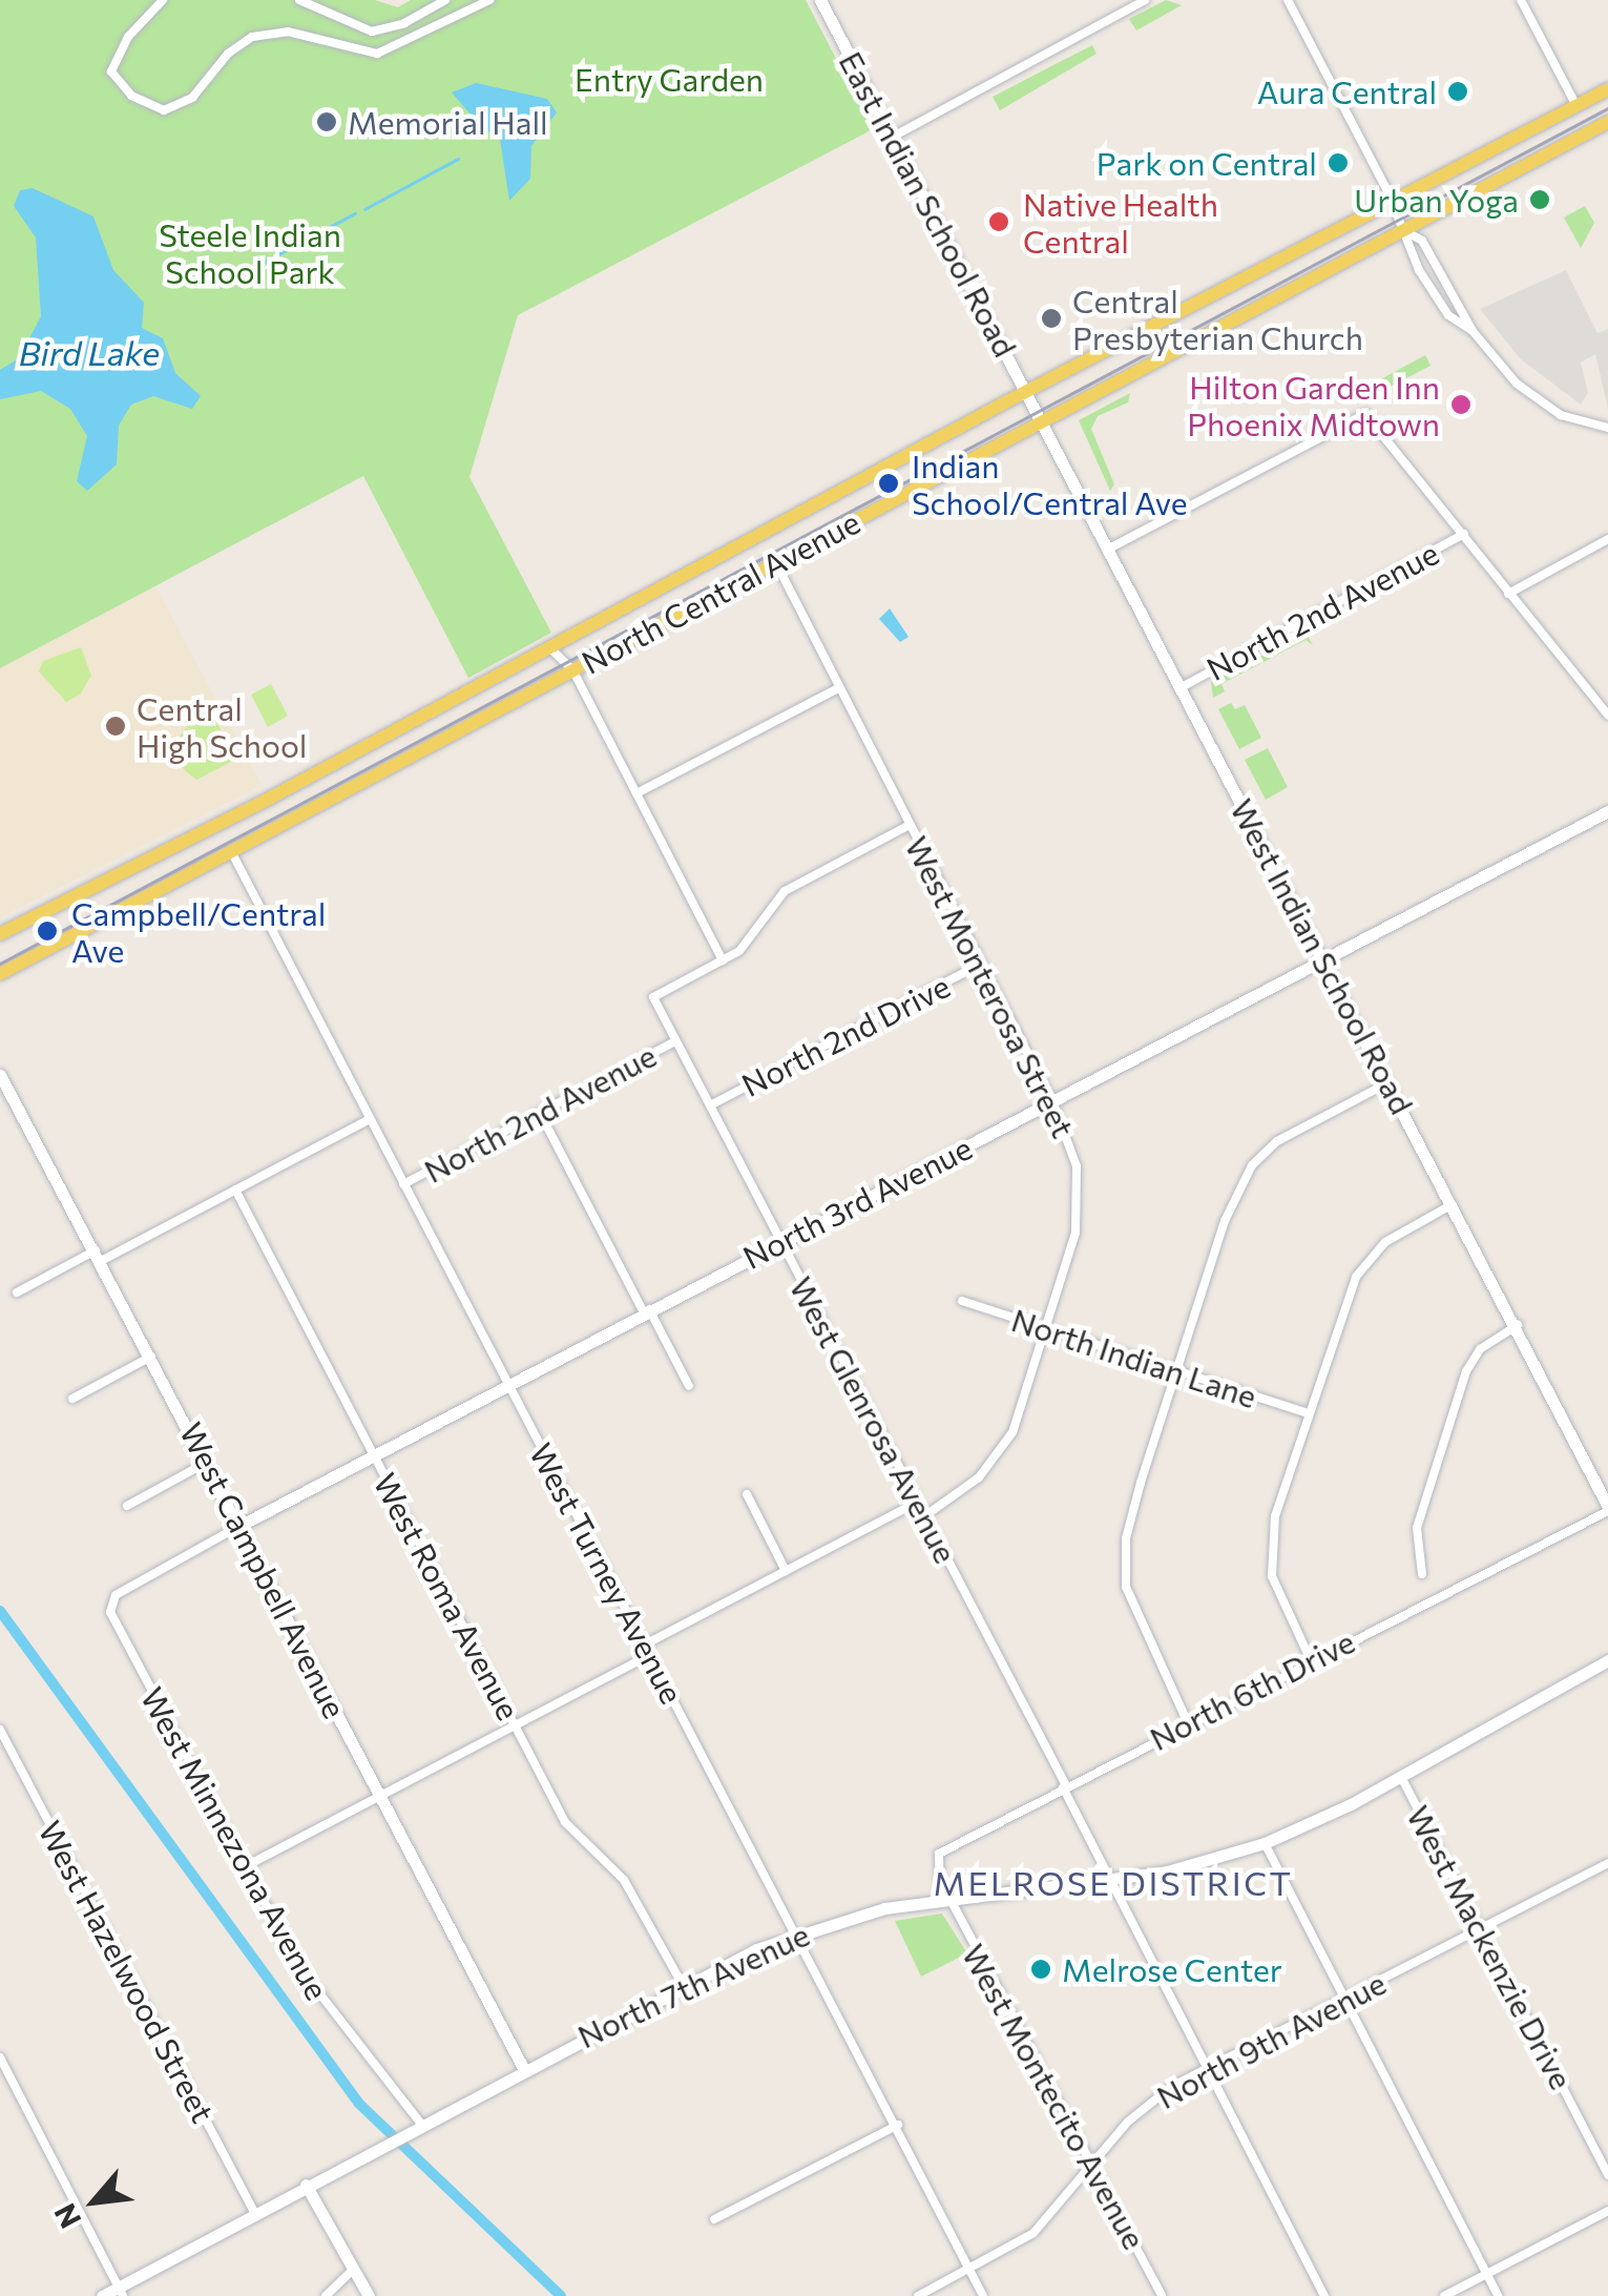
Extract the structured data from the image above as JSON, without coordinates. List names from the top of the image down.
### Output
{
  "streets": {
    "main road": [
      "East Indian School Road",
      "North Central Avenue",
      "West Indian School Road",
      "North 3rd Avenue",
      "West Campbell Avenue",
      "North 7th Avenue"
    ],
    "street": [
      "North 2nd Avenue",
      "West Monterosa Street",
      "North 2nd Drive",
      "North Indian Lane",
      "West Glenrosa Avenue",
      "West Turney Avenue",
      "West Roma Avenue",
      "North 6th Drive",
      "West Minnezona Avenue",
      "West Mackenzie Drive",
      "West Hazelwood Street",
      "North 9th Avenue",
      "West Montecito Avenue"
    ]
  },
  "crossings": [
    ["East Indian School Road", "North Central Avenue"],
    ["East Indian School Road", "West Indian School Road"],
    ["North Central Avenue", "West Indian School Road"],
    ["North Central Avenue", "West Monterosa Street"],
    ["North Central Avenue", "West Turney Avenue"],
    ["North 2nd Avenue", "West Indian School Road"],
    ["North 2nd Avenue", "West Monterosa Street"],
    ["North 2nd Avenue", "West Glenrosa Avenue"],
    ["North 2nd Avenue", "West Turney Avenue"],
    ["West Indian School Road", "North 3rd Avenue"],
    ["West Indian School Road", "North 6th Drive"],
    ["West Monterosa Street", "North 2nd Drive"],
    ["West Monterosa Street", "North 3rd Avenue"],
    ["West Monterosa Street", "North Indian Lane"],
    ["West Monterosa Street", "West Glenrosa Avenue"],
    ["North 2nd Drive", "West Glenrosa Avenue"],
    ["North 3rd Avenue", "West Glenrosa Avenue"],
    ["North 3rd Avenue", "West Campbell Avenue"],
    ["North 3rd Avenue", "West Turney Avenue"],
    ["North 3rd Avenue", "West Roma Avenue"],
    ["North 3rd Avenue", "West Minnezona Avenue"],
    ["West Glenrosa Avenue", "North 6th Drive"],
    ["West Glenrosa Avenue", "North 7th Avenue"],
    ["West Glenrosa Avenue", "North 9th Avenue"],
    ["West Campbell Avenue", "North 7th Avenue"],
    ["West Turney Avenue", "North 7th Avenue"],
    ["West Turney Avenue", "North 9th Avenue"],
    ["West Roma Avenue", "North 7th Avenue"],
    ["North 6th Drive", "North 7th Avenue"],
    ["North 6th Drive", "West Montecito Avenue"],
    ["West Minnezona Avenue", "North 7th Avenue"],
    ["West Mackenzie Drive", "North 7th Avenue"],
    ["West Mackenzie Drive", "North 9th Avenue"],
    ["West Hazelwood Street", "North 7th Avenue"],
    ["North 7th Avenue", "West Montecito Avenue"],
    ["North 9th Avenue", "West Montecito Avenue"]
  ],
  "districts": ["MELROSE DISTRICT"],
  "water": ["Bird Lake"],
  "parks": ["Entry Garden", "Steele Indian School Park"],
  "places": [
    "Aura Central",
    "Memorial Hall",
    "Park on Central",
    "Urban Yoga",
    "Native Health Central",
    "Central Presbyterian Church",
    "Hilton Garden Inn Phoenix Midtown",
    "Indian School/Central Ave",
    "Central High School",
    "Campbell/Central Ave",
    "Melrose Center"
  ],
  "north": "bottom left"
}
